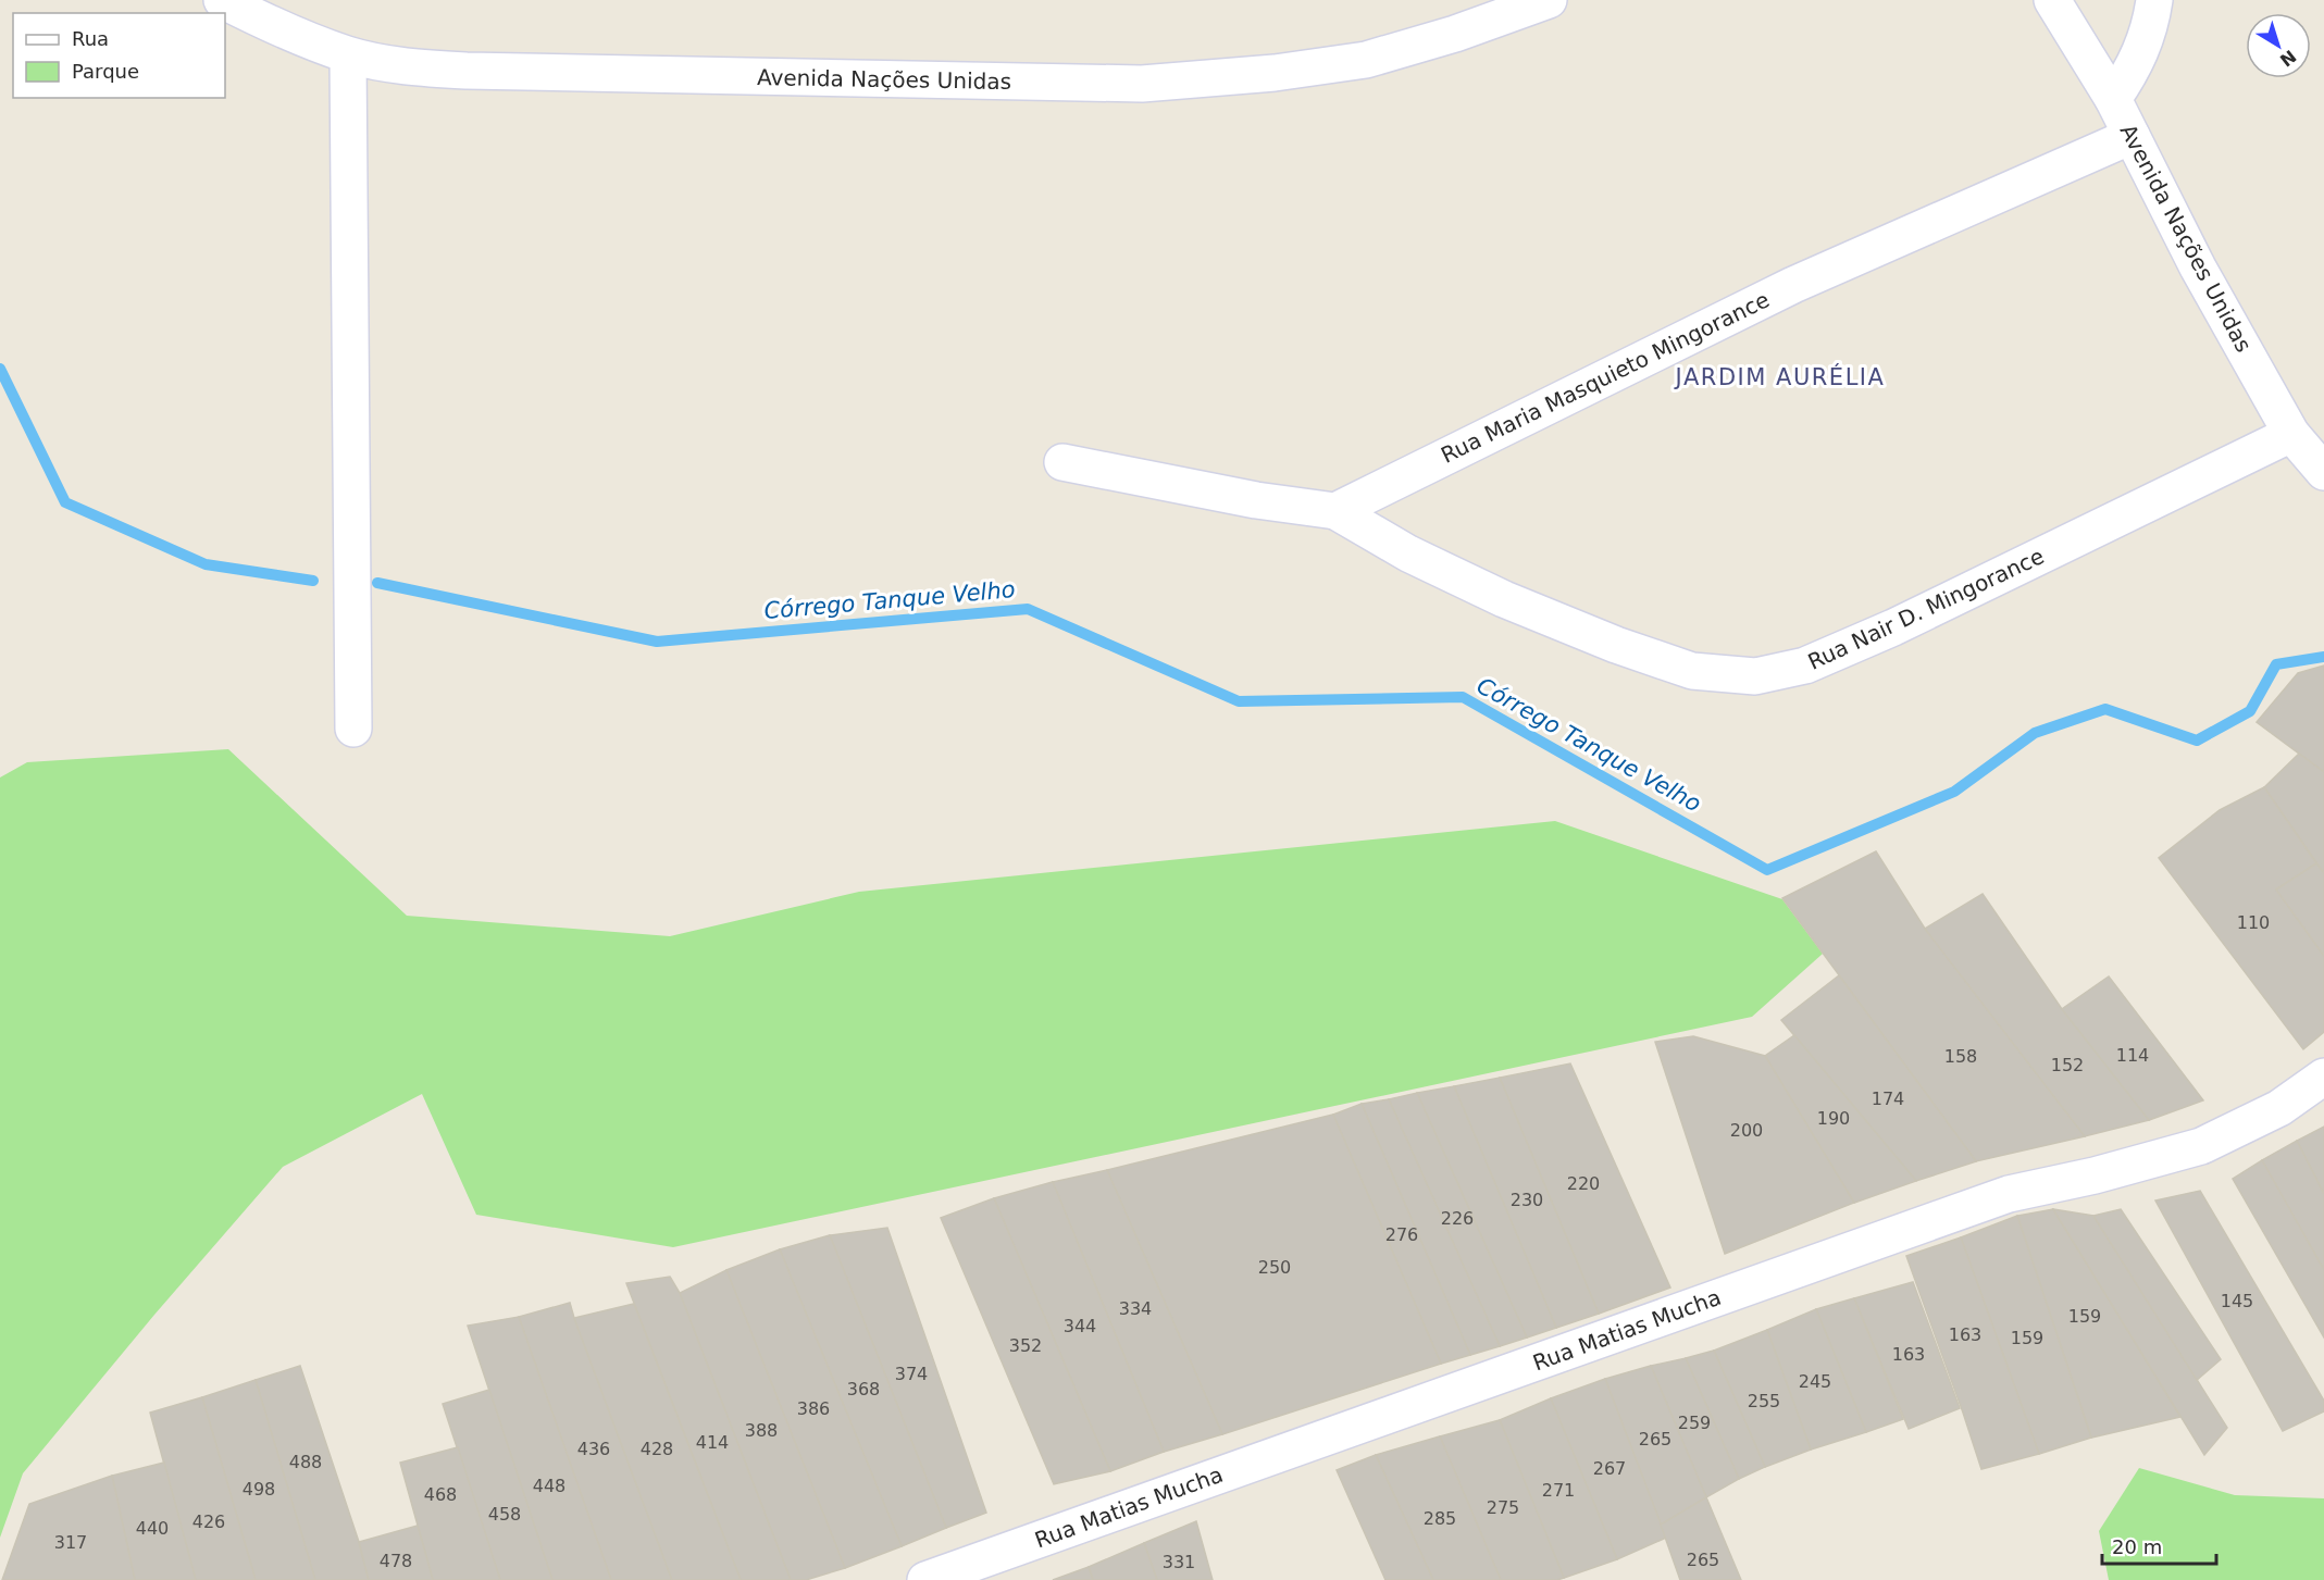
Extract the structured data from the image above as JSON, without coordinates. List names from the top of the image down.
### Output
{
  "streets": {
    "street": [
      "Avenida Nações Unidas",
      "Rua Maria Masquieto Mingorance",
      "Rua Nair D. Mingorance",
      "Rua Matias Mucha"
    ]
  },
  "crossings": [
    ["Avenida Nações Unidas", "Rua Maria Masquieto Mingorance"],
    ["Avenida Nações Unidas", "Rua Nair D. Mingorance"],
    ["Rua Maria Masquieto Mingorance", "Rua Nair D. Mingorance"]
  ],
  "districts": ["JARDIM AURÉLIA"],
  "water": ["Córrego Tanque Velho"],
  "house_numbers": [
    "110",
    "114",
    "158",
    "152",
    "174",
    "190",
    "200",
    "220",
    "230",
    "226",
    "276",
    "250",
    "145",
    "334",
    "159",
    "344",
    "163",
    "159",
    "352",
    "163",
    "374",
    "245",
    "368",
    "255",
    "386",
    "259",
    "388",
    "265",
    "414",
    "436",
    "428",
    "488",
    "267",
    "448",
    "498",
    "271",
    "468",
    "275",
    "458",
    "285",
    "426",
    "440",
    "317",
    "265",
    "478",
    "331"
  ],
  "legend": ["Rua", "Parque"],
  "scale_bar": "20 m",
  "north": "bottom right"
}
